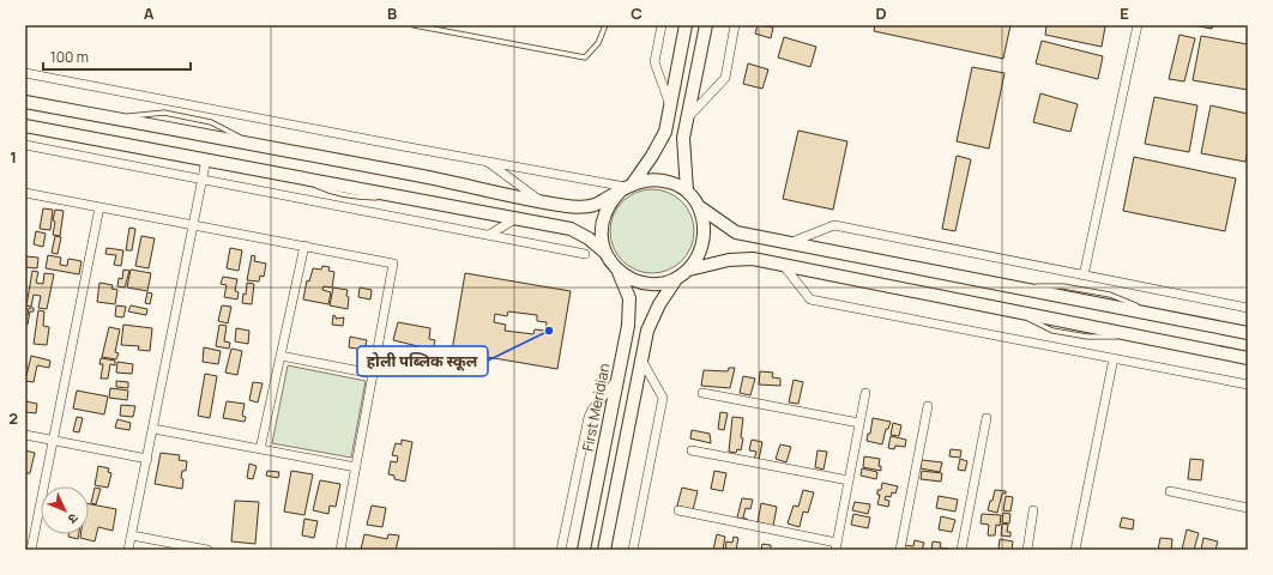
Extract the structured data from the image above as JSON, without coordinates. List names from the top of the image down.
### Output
{
  "streets": {
    "street": ["First Meridian"]
  },
  "places": ["होली पब्लिक स्कूल"],
  "scale_bar": "100 m",
  "north": "bottom right",
  "grid": {
    "columns": [
      "A",
      "B",
      "C",
      "D",
      "E"
    ],
    "rows": ["1", "2"]
  }
}
